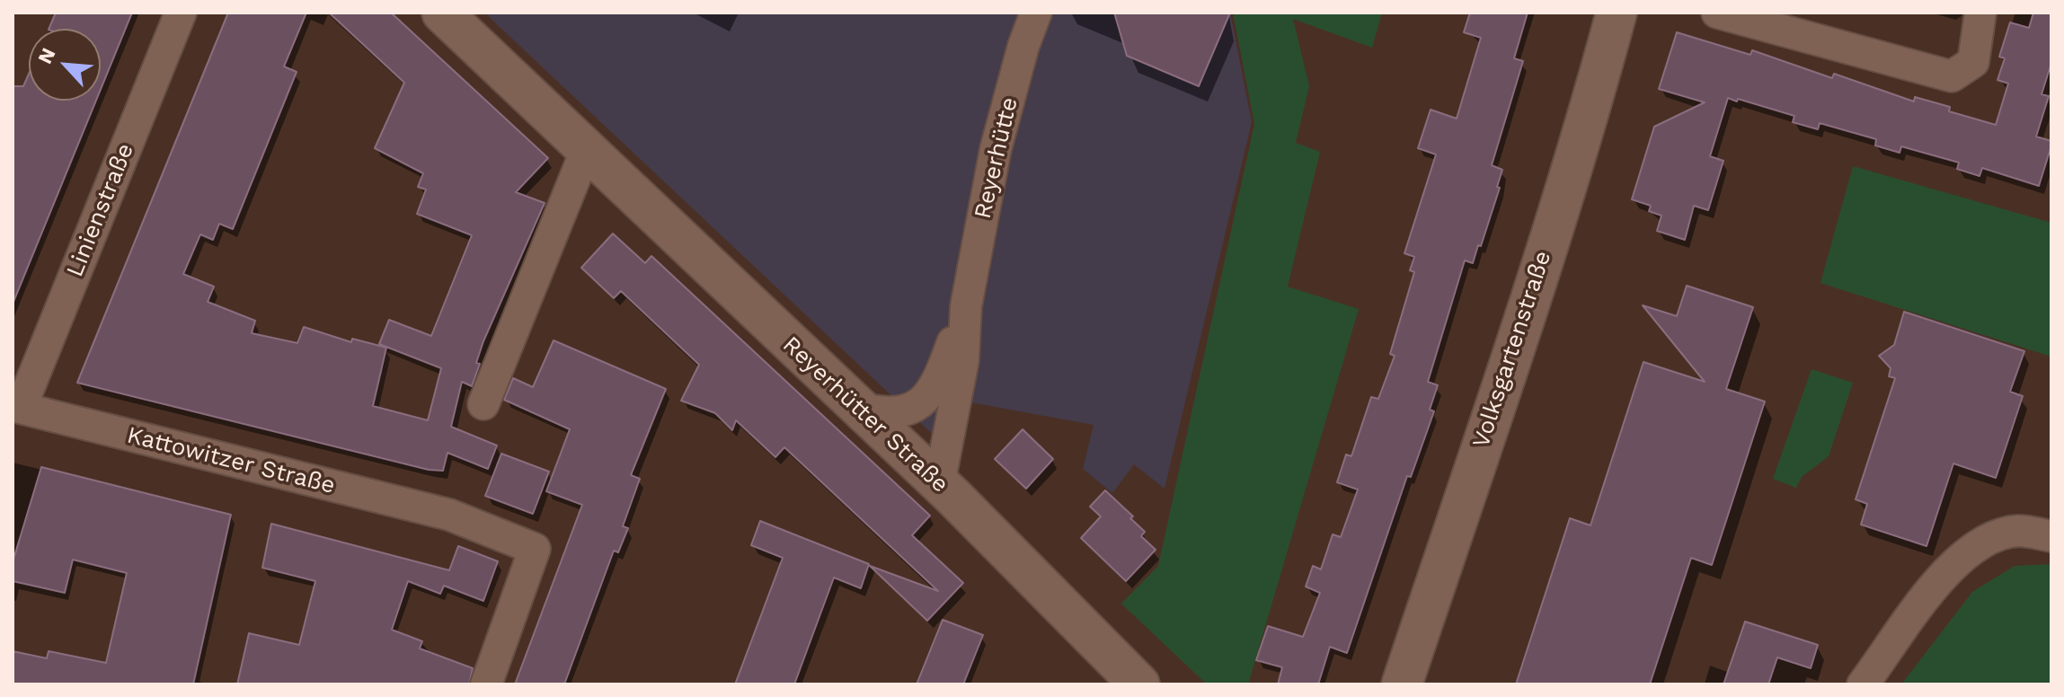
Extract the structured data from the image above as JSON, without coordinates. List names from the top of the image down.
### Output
{
  "streets": {
    "street": [
      "Reyerhütte",
      "Linienstraße",
      "Volksgartenstraße",
      "Reyerhütter Straße",
      "Kattowitzer Straße"
    ]
  },
  "crossings": [
    ["Reyerhütte", "Reyerhütter Straße"],
    ["Linienstraße", "Kattowitzer Straße"]
  ],
  "north": "top left"
}
